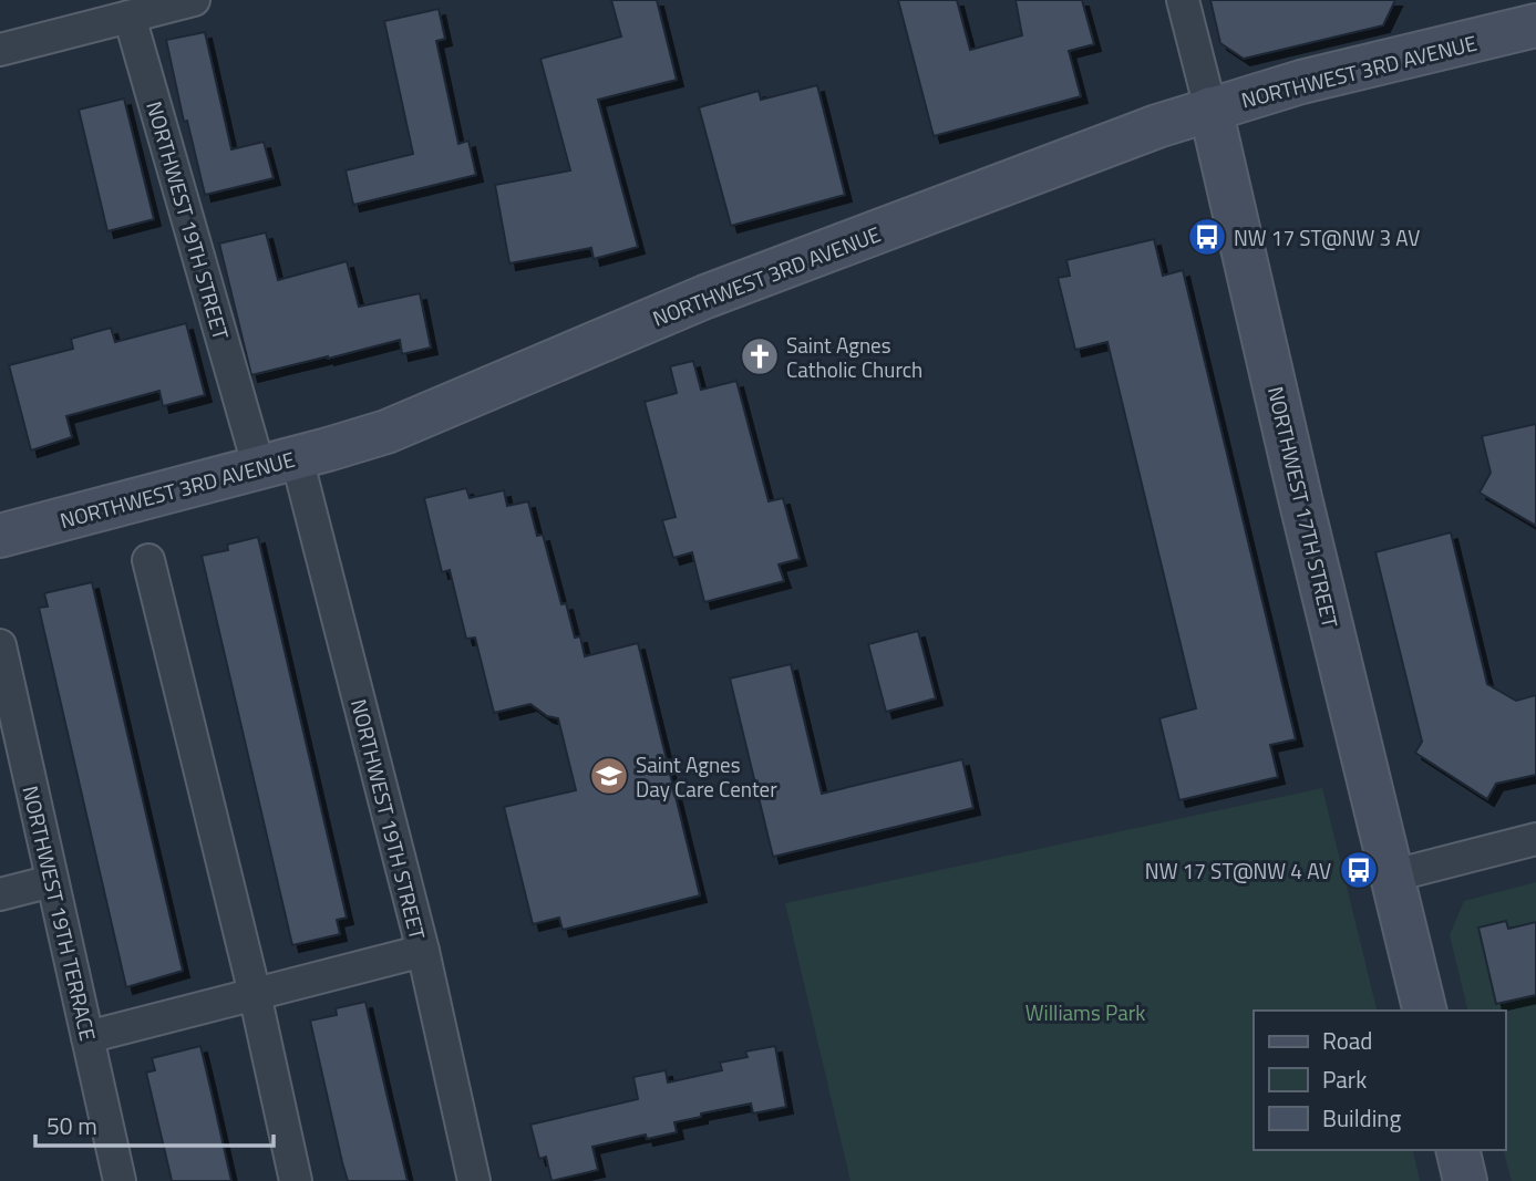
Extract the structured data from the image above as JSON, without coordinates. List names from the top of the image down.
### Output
{
  "streets": {
    "street": [
      "NORTHWEST 3RD AVENUE",
      "NORTHWEST 19TH STREET",
      "NORTHWEST 17TH STREET",
      "NORTHWEST 19TH TERRACE"
    ]
  },
  "crossings": [
    ["NORTHWEST 3RD AVENUE", "NORTHWEST 19TH STREET"],
    ["NORTHWEST 3RD AVENUE", "NORTHWEST 17TH STREET"]
  ],
  "parks": ["Williams Park"],
  "places": {
    "bus stop": ["NW 17 ST@NW 3 AV", "NW 17 ST@NW 4 AV"],
    "church": ["Saint Agnes Catholic Church"],
    "school or university": ["Saint Agnes Day Care Center"]
  },
  "legend": ["Road", "Park", "Building"],
  "scale_bar": "50 m"
}
